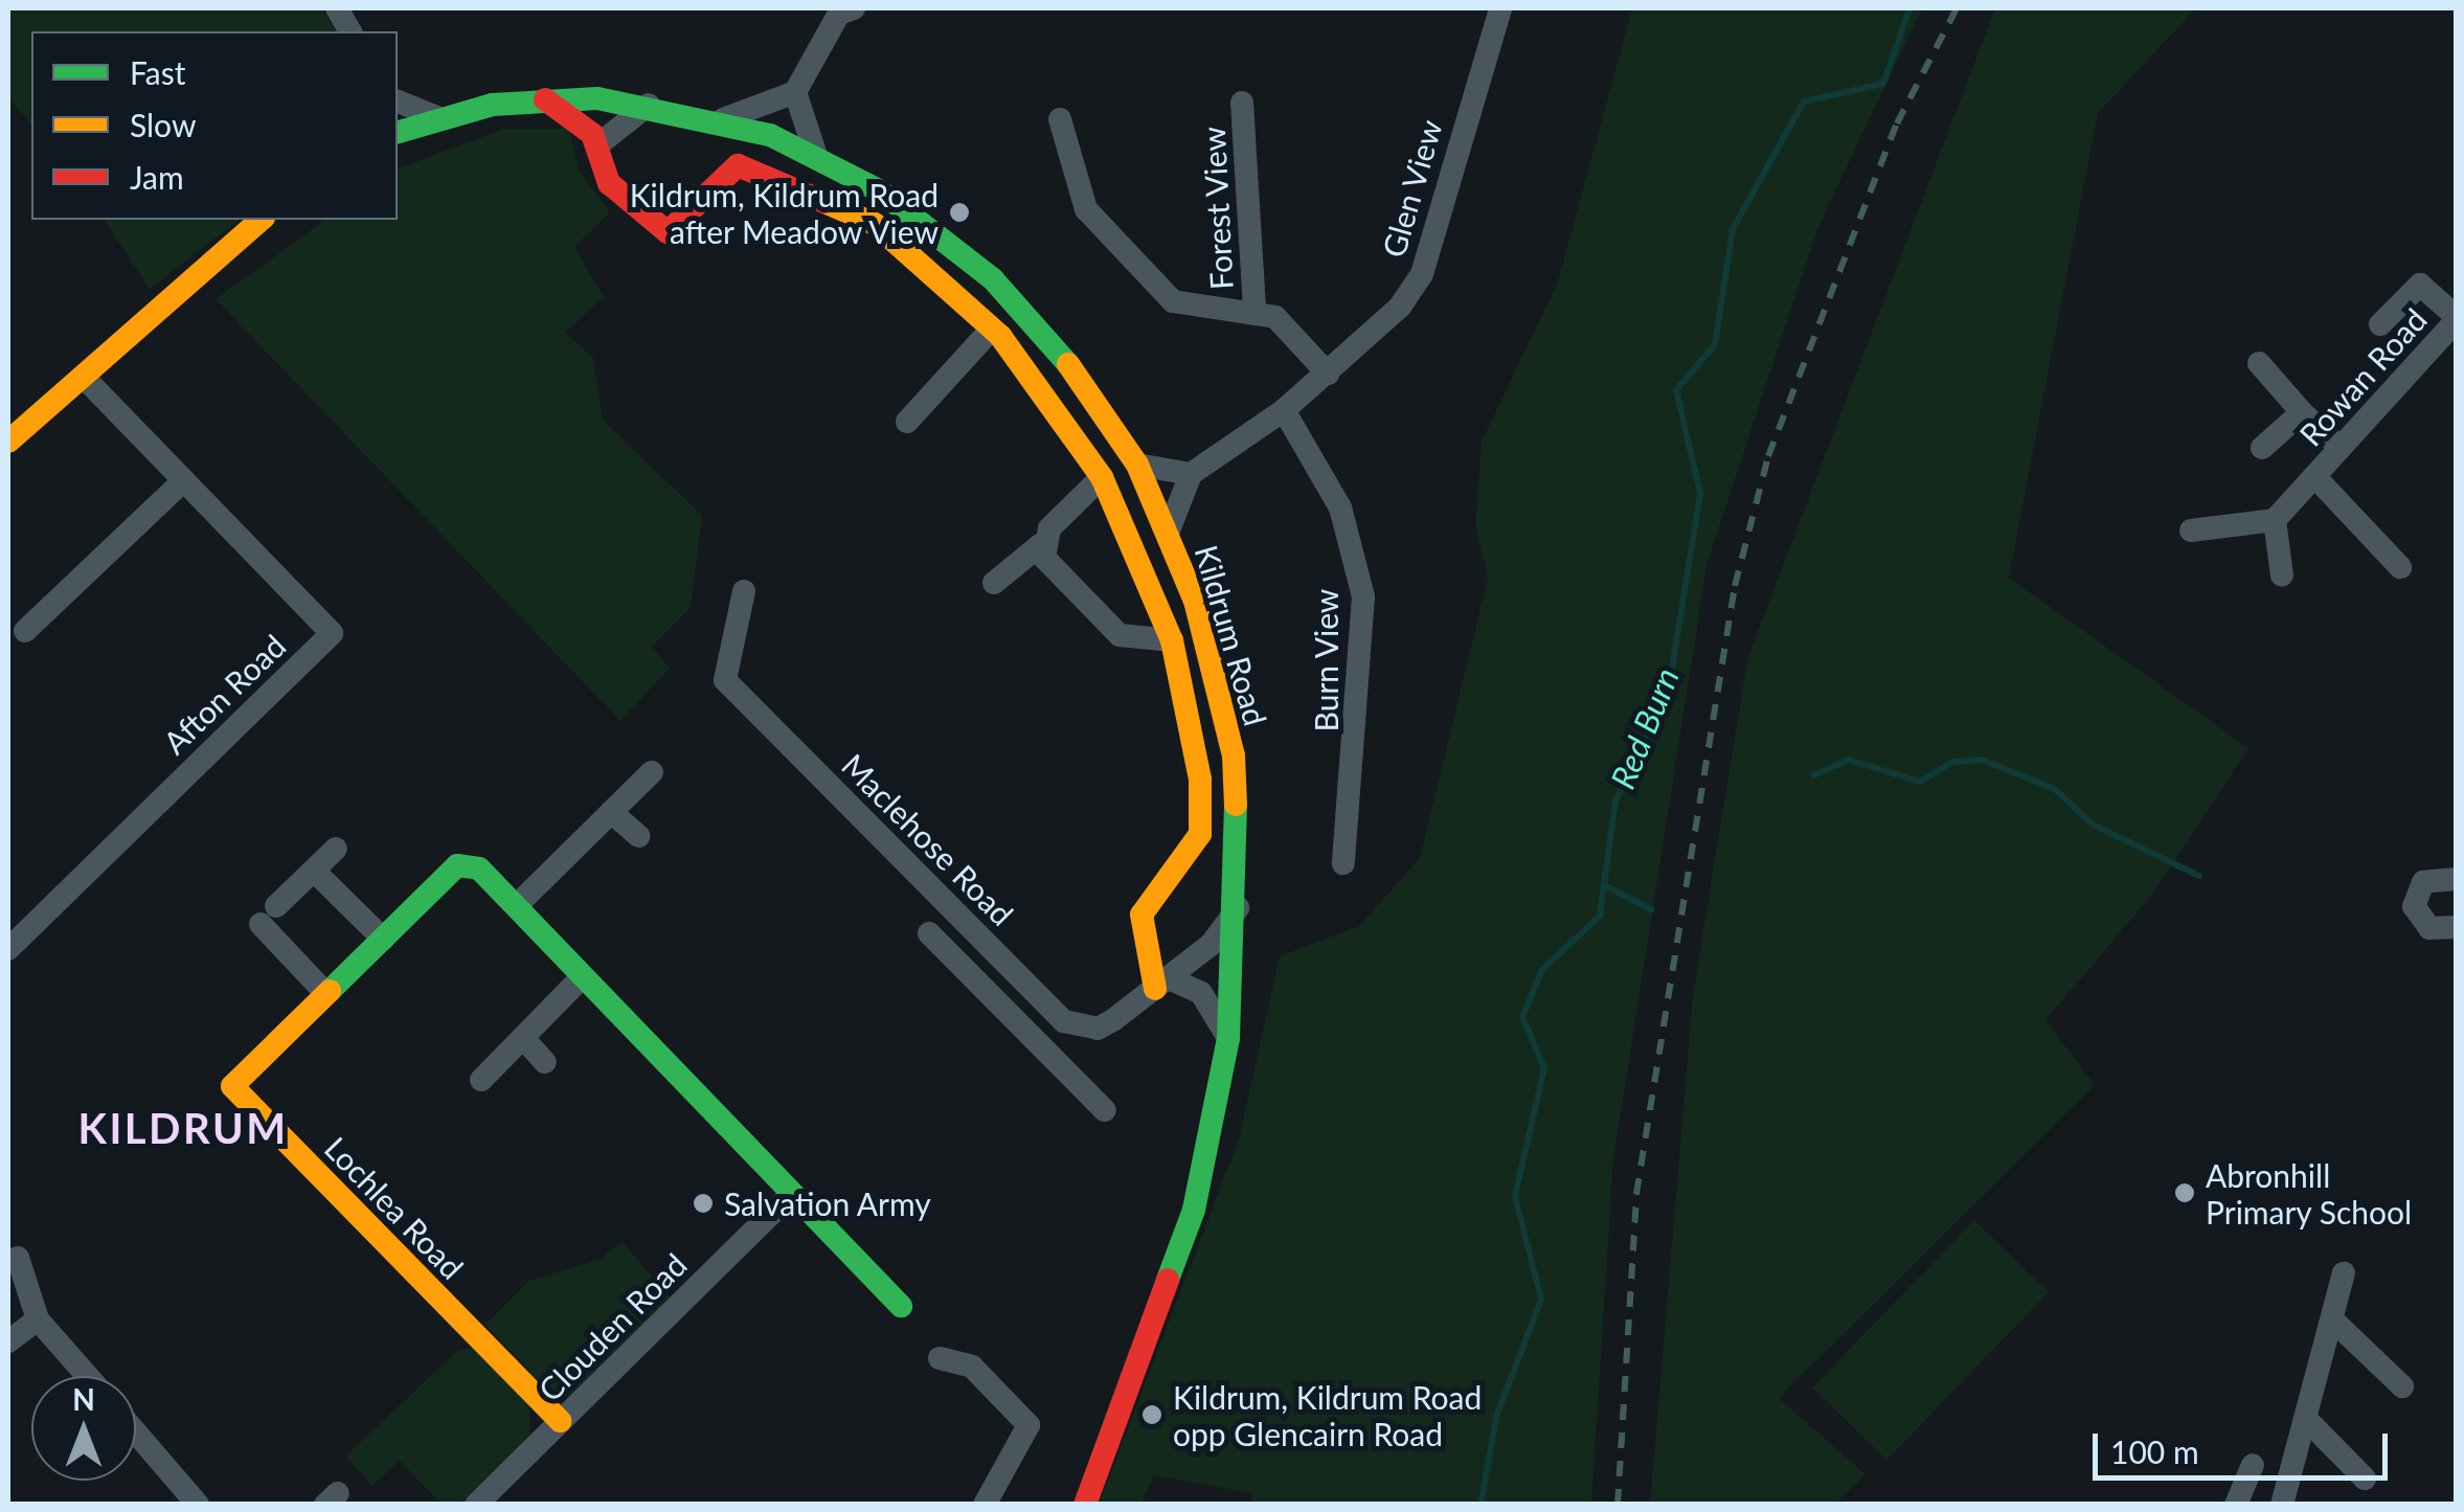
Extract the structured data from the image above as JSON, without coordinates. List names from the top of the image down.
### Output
{
  "streets": {
    "street": [
      "Glen View",
      "Forest View",
      "Rowan Road",
      "Kildrum Road",
      "Burn View",
      "Afton Road",
      "Maclehose Road",
      "Lochlea Road",
      "Clouden Road"
    ]
  },
  "crossings": [
    ["Glen View", "Forest View"],
    ["Glen View", "Burn View"],
    ["Kildrum Road", "Maclehose Road"],
    ["Lochlea Road", "Clouden Road"]
  ],
  "districts": ["KILDRUM"],
  "water": ["Red Burn"],
  "places": [
    "Kildrum, Kildrum Road after Meadow View",
    "Abronhill Primary School",
    "Salvation Army",
    "Kildrum, Kildrum Road opp Glencairn Road"
  ],
  "legend": ["Fast", "Slow", "Jam"],
  "scale_bar": "100 m",
  "north": "top"
}
